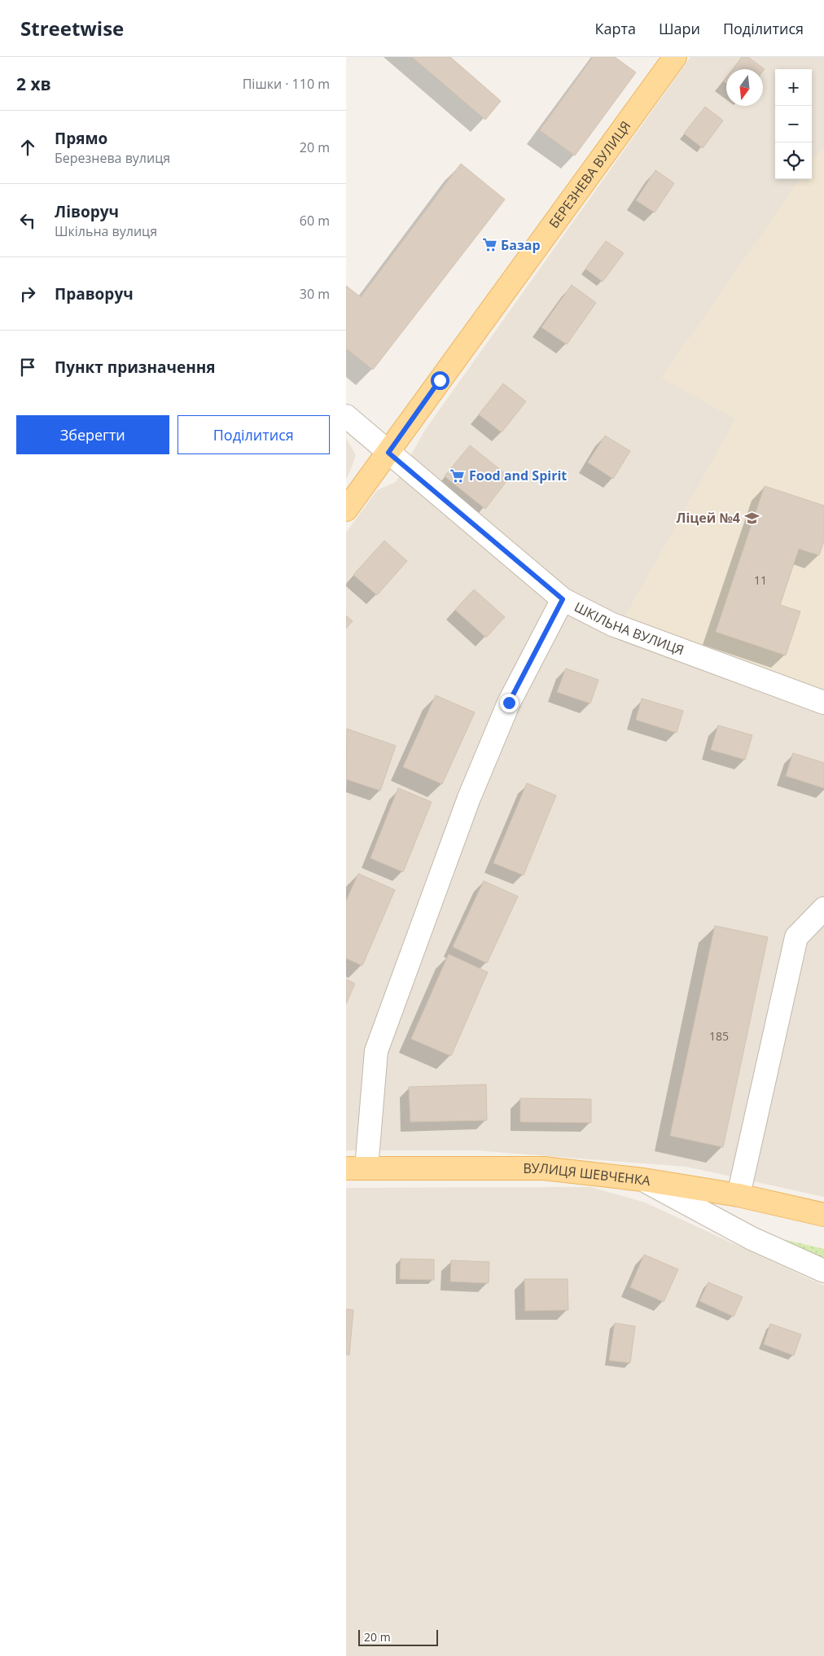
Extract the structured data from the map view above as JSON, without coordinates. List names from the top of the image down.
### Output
{
  "streets": {
    "main road": ["БЕРЕЗНЕВА ВУЛИЦЯ", "ВУЛИЦЯ ШЕВЧЕНКА"],
    "street": ["ШКІЛЬНА ВУЛИЦЯ"]
  },
  "crossings": [
    ["БЕРЕЗНЕВА ВУЛИЦЯ", "ШКІЛЬНА ВУЛИЦЯ"]
  ],
  "places": {
    "supermarket": ["Базар", "Food and Spirit"],
    "school or university": ["Ліцей №4"]
  },
  "house_numbers": ["11", "185"],
  "scale_bar": "20 m",
  "north": "bottom",
  "page": {
    "header": "Streetwise",
    "nav": ["Карта", "Шари", "Поділитися"],
    "heading": ["2 хв", "Пішки · 110 m"],
    "map_buttons": ["+", "−"],
    "list": [
      ["Прямо", "Березнева вулиця", "20 m"],
      ["Ліворуч", "Шкільна вулиця", "60 m"],
      ["Праворуч", "30 m"],
      "Пункт призначення"
    ],
    "buttons": ["Зберегти", "Поділитися"],
    "scale": "20 m"
  }
}
